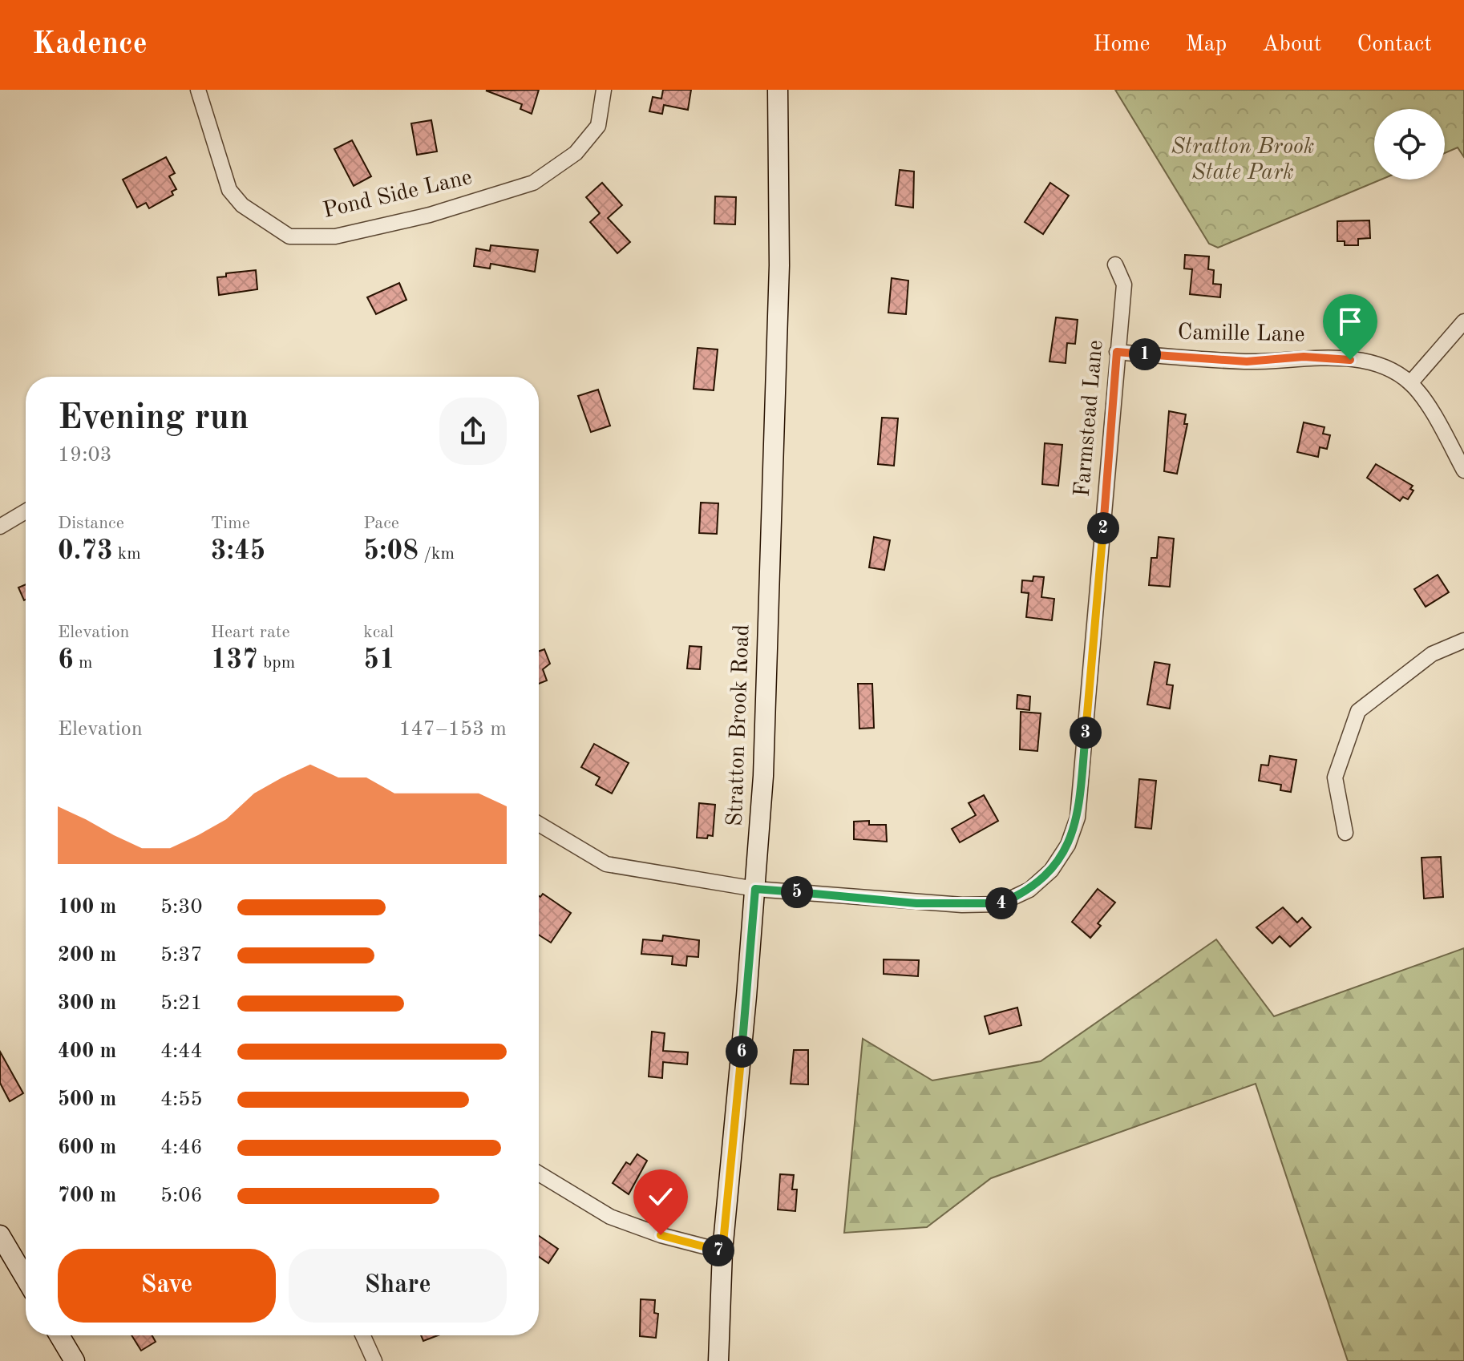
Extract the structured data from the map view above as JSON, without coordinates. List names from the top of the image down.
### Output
{
  "streets": {
    "street": [
      "Pond Side Lane",
      "Camille Lane",
      "Farmstead Lane",
      "Stratton Brook Road"
    ]
  },
  "crossings": [
    ["Camille Lane", "Farmstead Lane"],
    ["Farmstead Lane", "Stratton Brook Road"]
  ],
  "parks": ["Stratton Brook State Park"],
  "page": {
    "header": "Kadence",
    "nav": [
      "Home",
      "Map",
      "About",
      "Contact"
    ],
    "pins": [
      "1",
      "2",
      "3",
      "5",
      "4",
      "6",
      "7"
    ],
    "heading": ["Evening run", "19:03"],
    "stats": [
      ["Distance", "0.73 km"],
      ["Time", "3:45"],
      ["Pace", "5:08 /km"],
      ["Elevation", "6 m"],
      ["Heart rate", "137 bpm"],
      ["kcal", "51"]
    ],
    "chart": ["Elevation", "147–153 m"],
    "list": [
      {
        "name": "100 m",
        "note": "5:30"
      },
      {
        "name": "200 m",
        "note": "5:37"
      },
      {
        "name": "300 m",
        "note": "5:21"
      },
      {
        "name": "400 m",
        "note": "4:44"
      },
      {
        "name": "500 m",
        "note": "4:55"
      },
      {
        "name": "600 m",
        "note": "4:46"
      },
      {
        "name": "700 m",
        "note": "5:06"
      }
    ],
    "buttons": ["Save", "Share"]
  }
}
